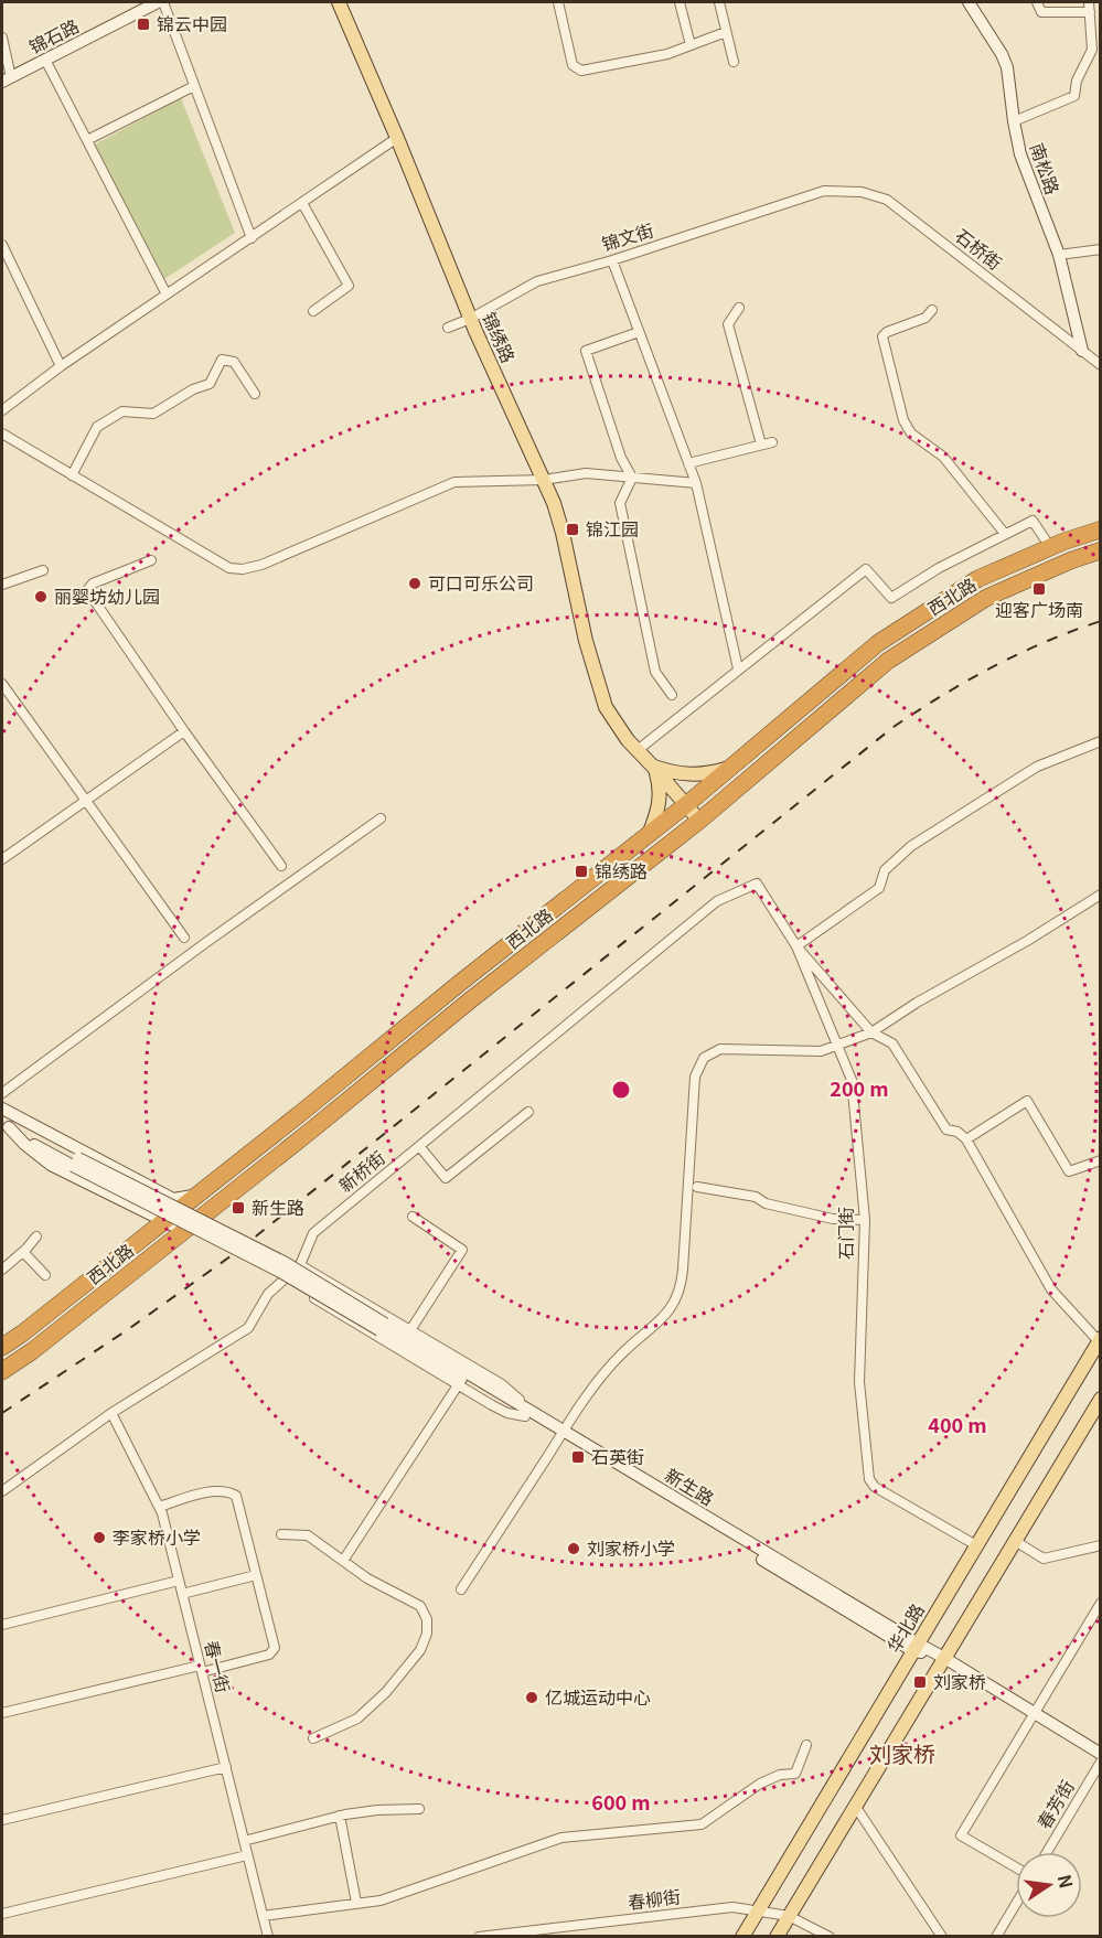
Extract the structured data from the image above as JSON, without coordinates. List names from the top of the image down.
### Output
{
  "streets": {
    "highway": ["西北路"],
    "main road": [
      "锦石路",
      "南松路",
      "锦绣路",
      "新生路",
      "华北路"
    ],
    "street": [
      "锦文街",
      "石桥街",
      "新桥街",
      "石门街",
      "春一街",
      "春芳街",
      "春柳街"
    ]
  },
  "crossings": [
    ["南松路", "石桥街"],
    ["锦文街", "石桥街"],
    ["锦文街", "锦绣路"],
    ["锦绣路", "西北路"],
    ["新桥街", "石门街"],
    ["新桥街", "春一街"],
    ["石门街", "华北路"],
    ["新生路", "华北路"],
    ["华北路", "春柳街"]
  ],
  "districts": ["刘家桥"],
  "places": {
    "transit": [
      "锦云中园",
      "锦江园",
      "迎客广场南",
      "锦绣路",
      "新生路",
      "石英街",
      "刘家桥"
    ],
    "other": [
      "可口可乐公司",
      "丽婴坊幼儿园",
      "李家桥小学",
      "刘家桥小学",
      "亿城运动中心"
    ]
  },
  "north": "right",
  "rings": ["200 m", "400 m", "600 m"]
}
